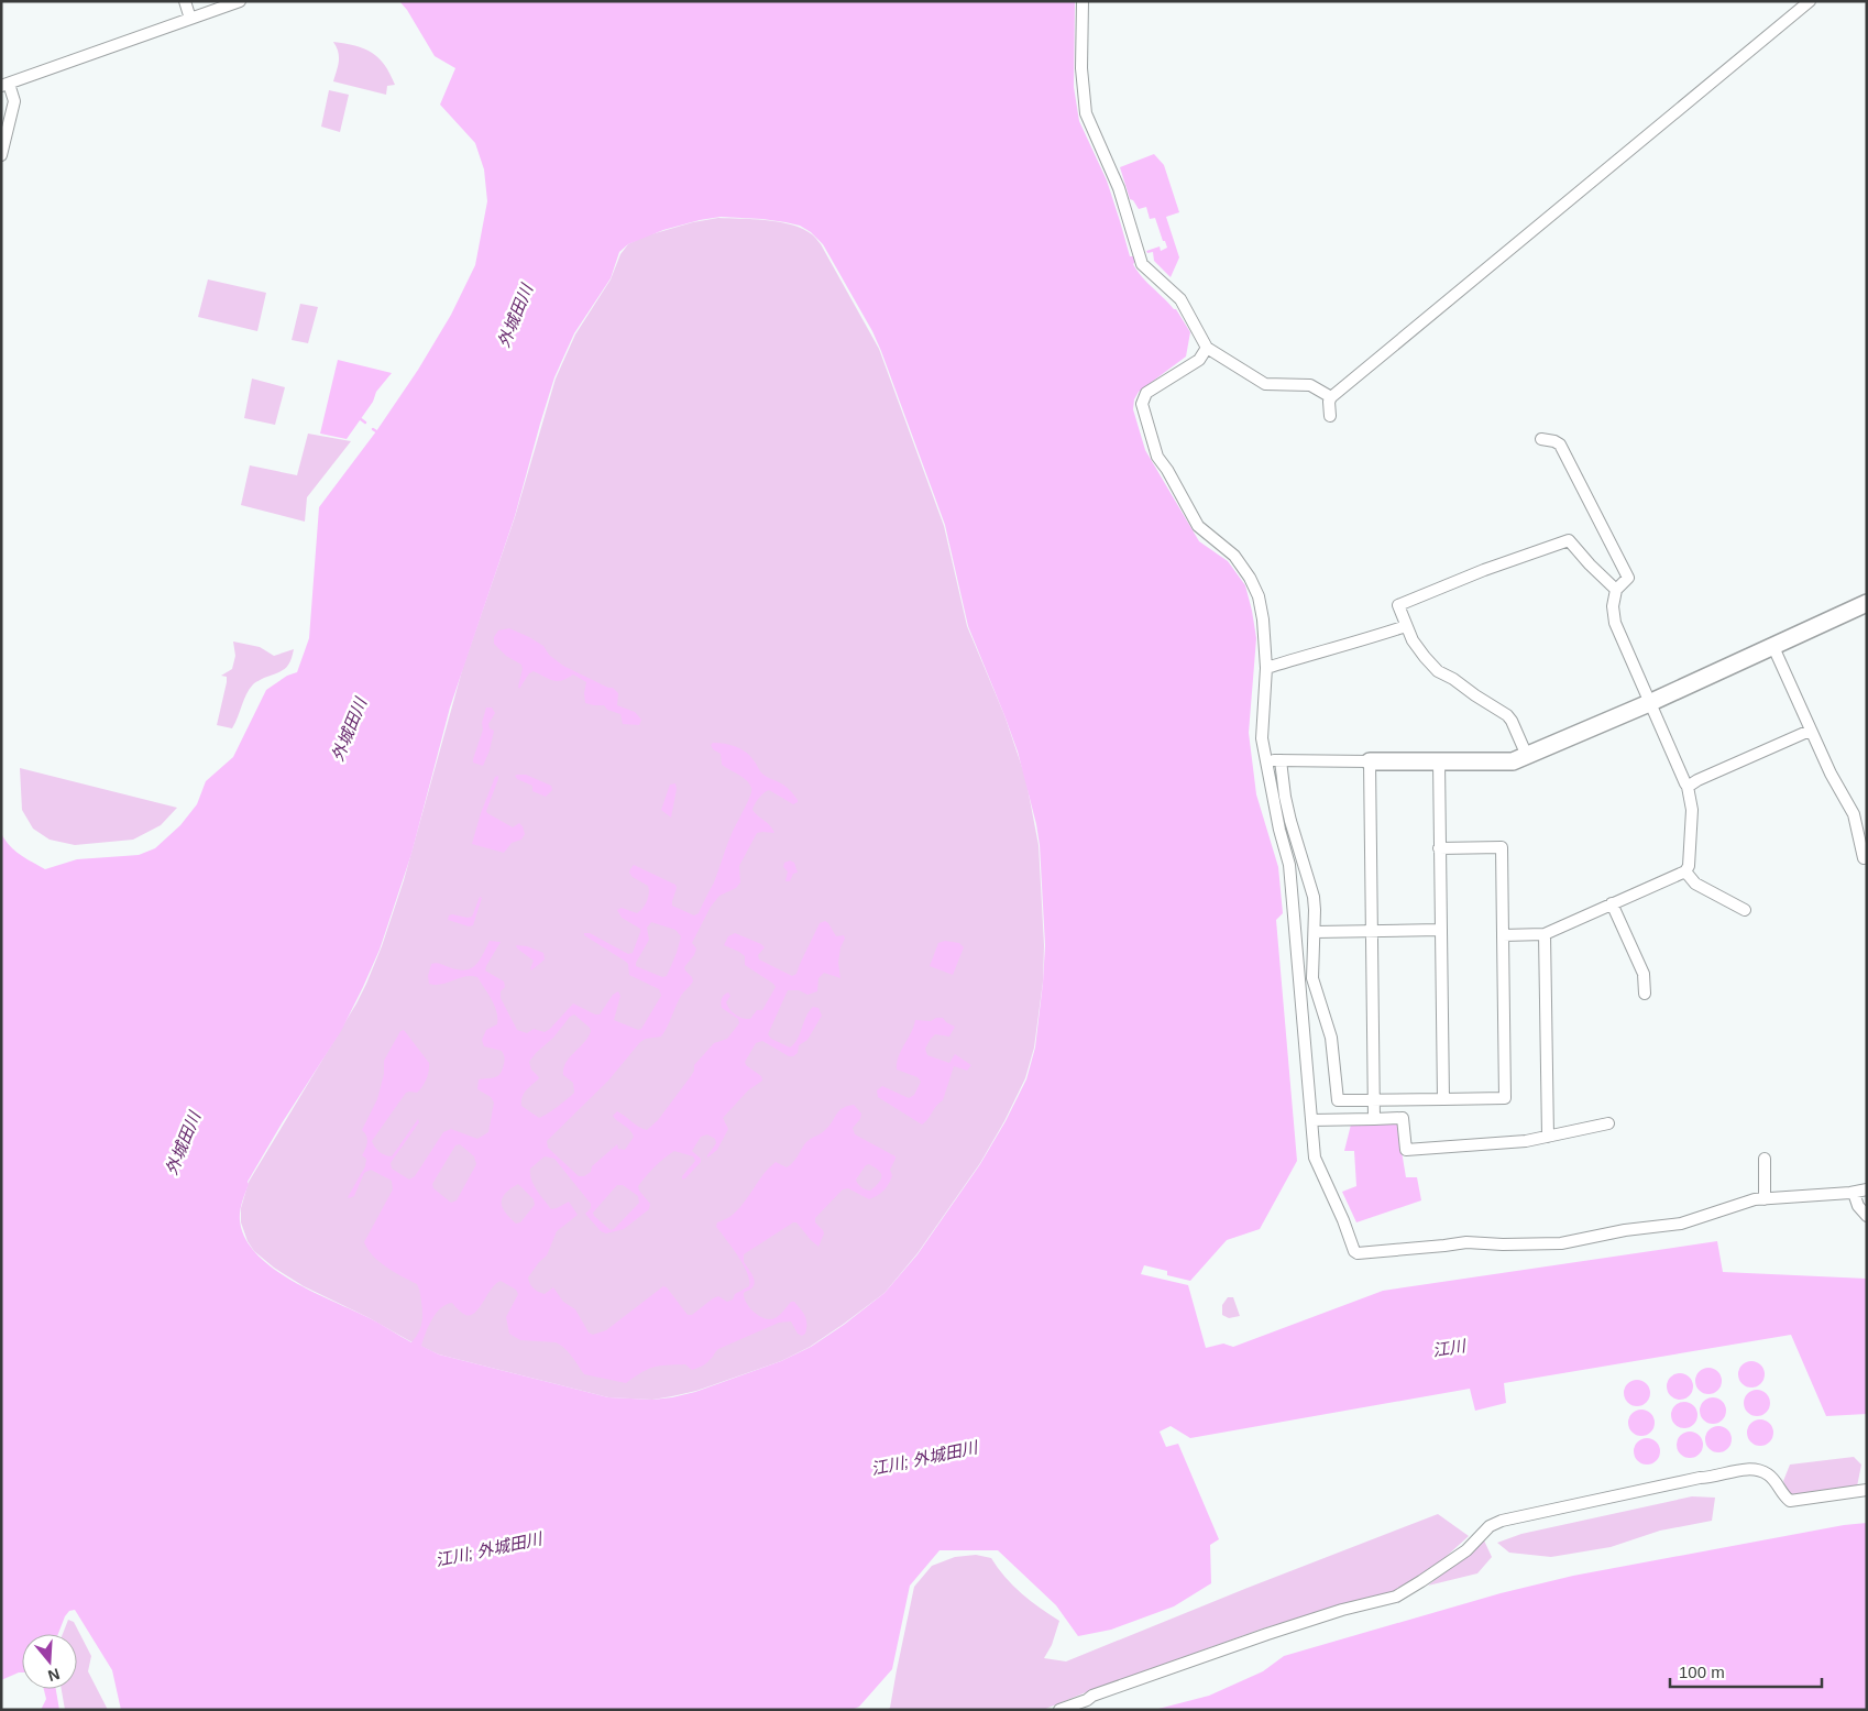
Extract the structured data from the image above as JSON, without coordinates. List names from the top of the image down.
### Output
{
  "water": ["外城田川", "江川", "江川; 外城田川"],
  "scale_bar": "100 m",
  "north": "bottom"
}
